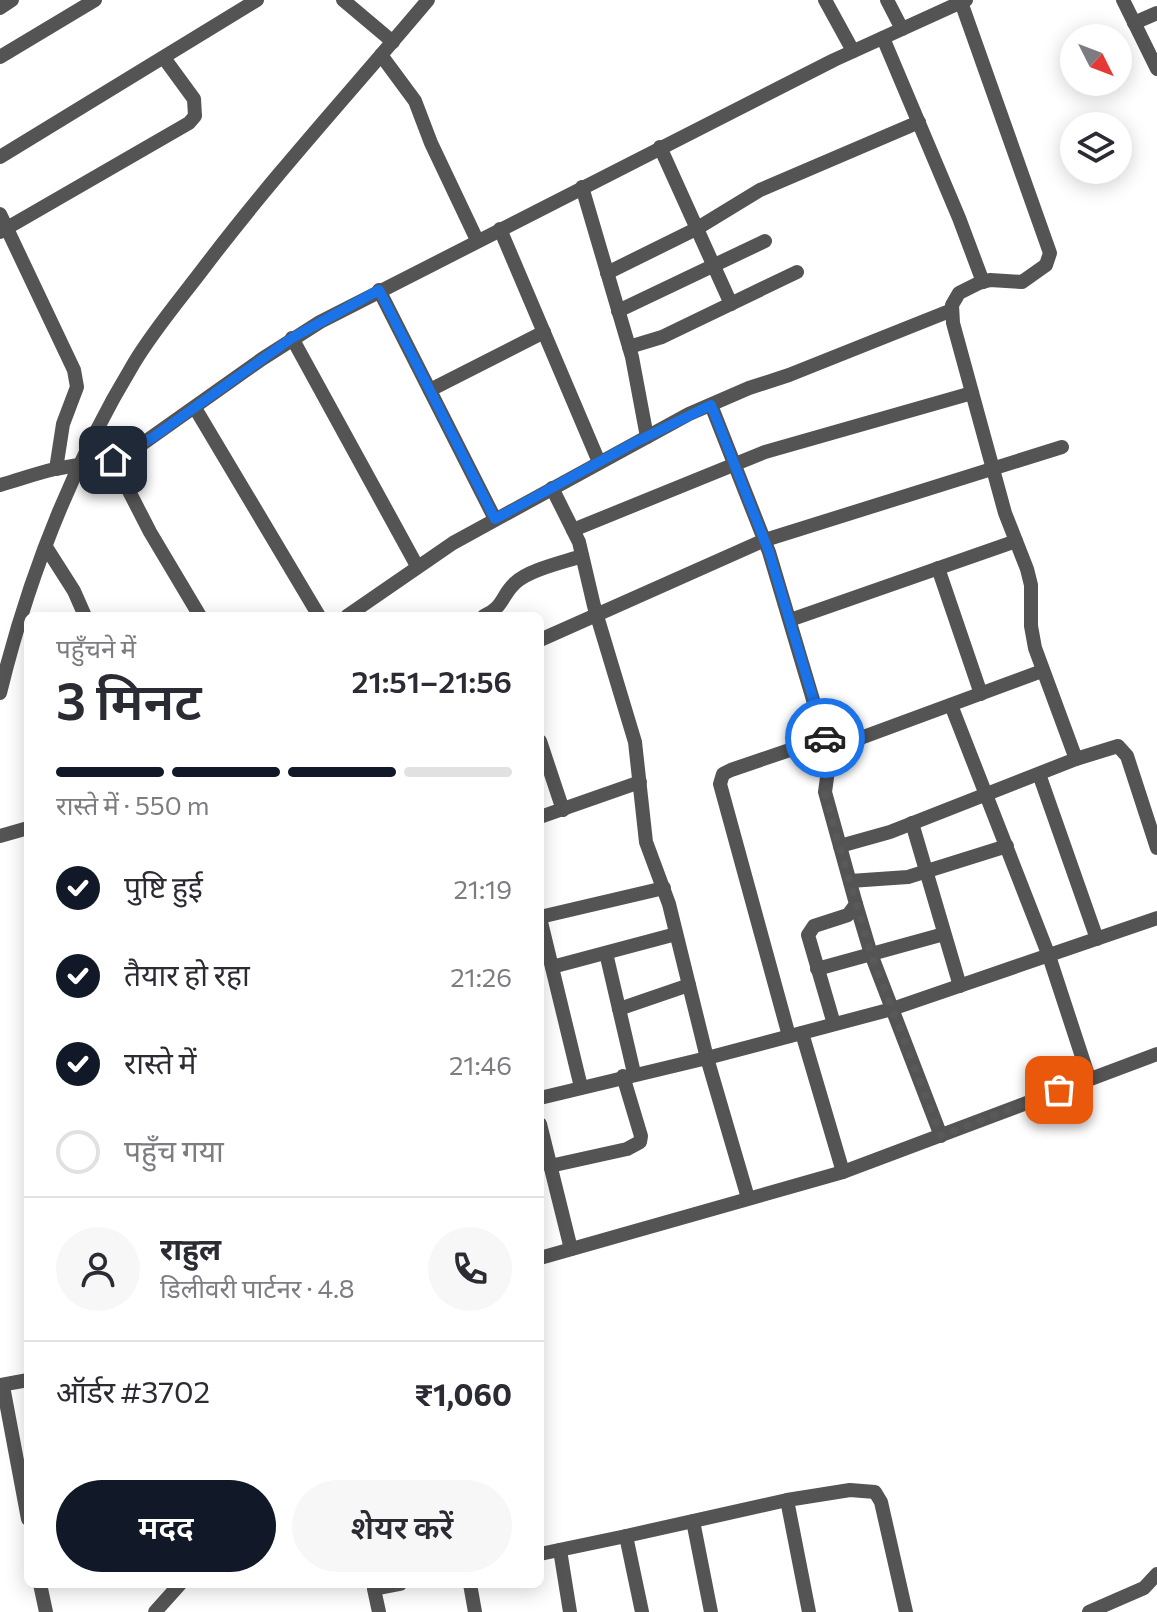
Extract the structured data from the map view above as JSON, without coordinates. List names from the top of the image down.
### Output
{
  "north": "bottom right",
  "page": {
    "heading": ["3 मिनट", "पहुँचने में", "21:51–21:56"],
    "panel": [
      "राहुल",
      "डिलीवरी पार्टनर · 4.8",
      "ऑर्डर #3702",
      "₹1,060"
    ],
    "bar": "रास्ते में · 550 m",
    "list": [
      ["पुष्टि हुई", "21:19"],
      ["तैयार हो रहा", "21:26"],
      ["रास्ते में", "21:46"],
      "पहुँच गया"
    ],
    "buttons": ["मदद", "शेयर करें"]
  }
}
